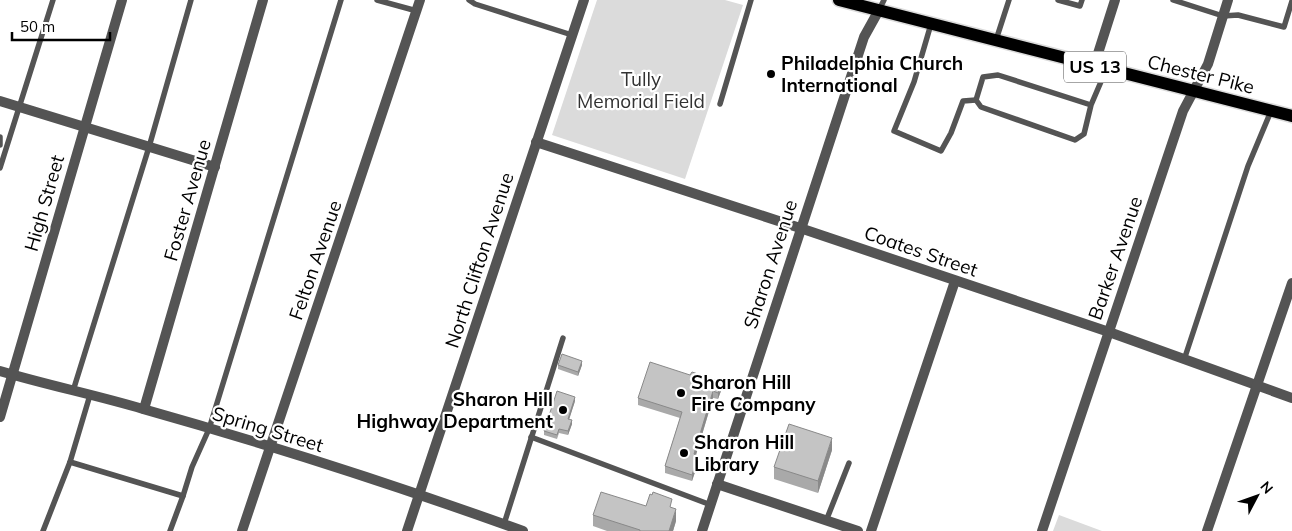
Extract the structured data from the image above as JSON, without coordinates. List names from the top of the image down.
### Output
{
  "streets": {
    "main road": ["US 13", "Chester Pike"],
    "street": [
      "Foster Avenue",
      "High Street",
      "Coates Street",
      "Barker Avenue",
      "Felton Avenue",
      "North Clifton Avenue",
      "Sharon Avenue",
      "Spring Street"
    ]
  },
  "crossings": [
    ["Chester Pike", "Barker Avenue"],
    ["Chester Pike", "Sharon Avenue"],
    ["Foster Avenue", "Spring Street"],
    ["High Street", "Spring Street"],
    ["Coates Street", "Barker Avenue"],
    ["Coates Street", "North Clifton Avenue"],
    ["Coates Street", "Sharon Avenue"],
    ["Felton Avenue", "Spring Street"],
    ["North Clifton Avenue", "Spring Street"]
  ],
  "parks": ["Tully Memorial Field"],
  "places": [
    "Philadelphia Church International",
    "Sharon Hill Fire Company",
    "Sharon Hill Highway Department",
    "Sharon Hill Library"
  ],
  "scale_bar": "50 m",
  "north": "top right"
}
